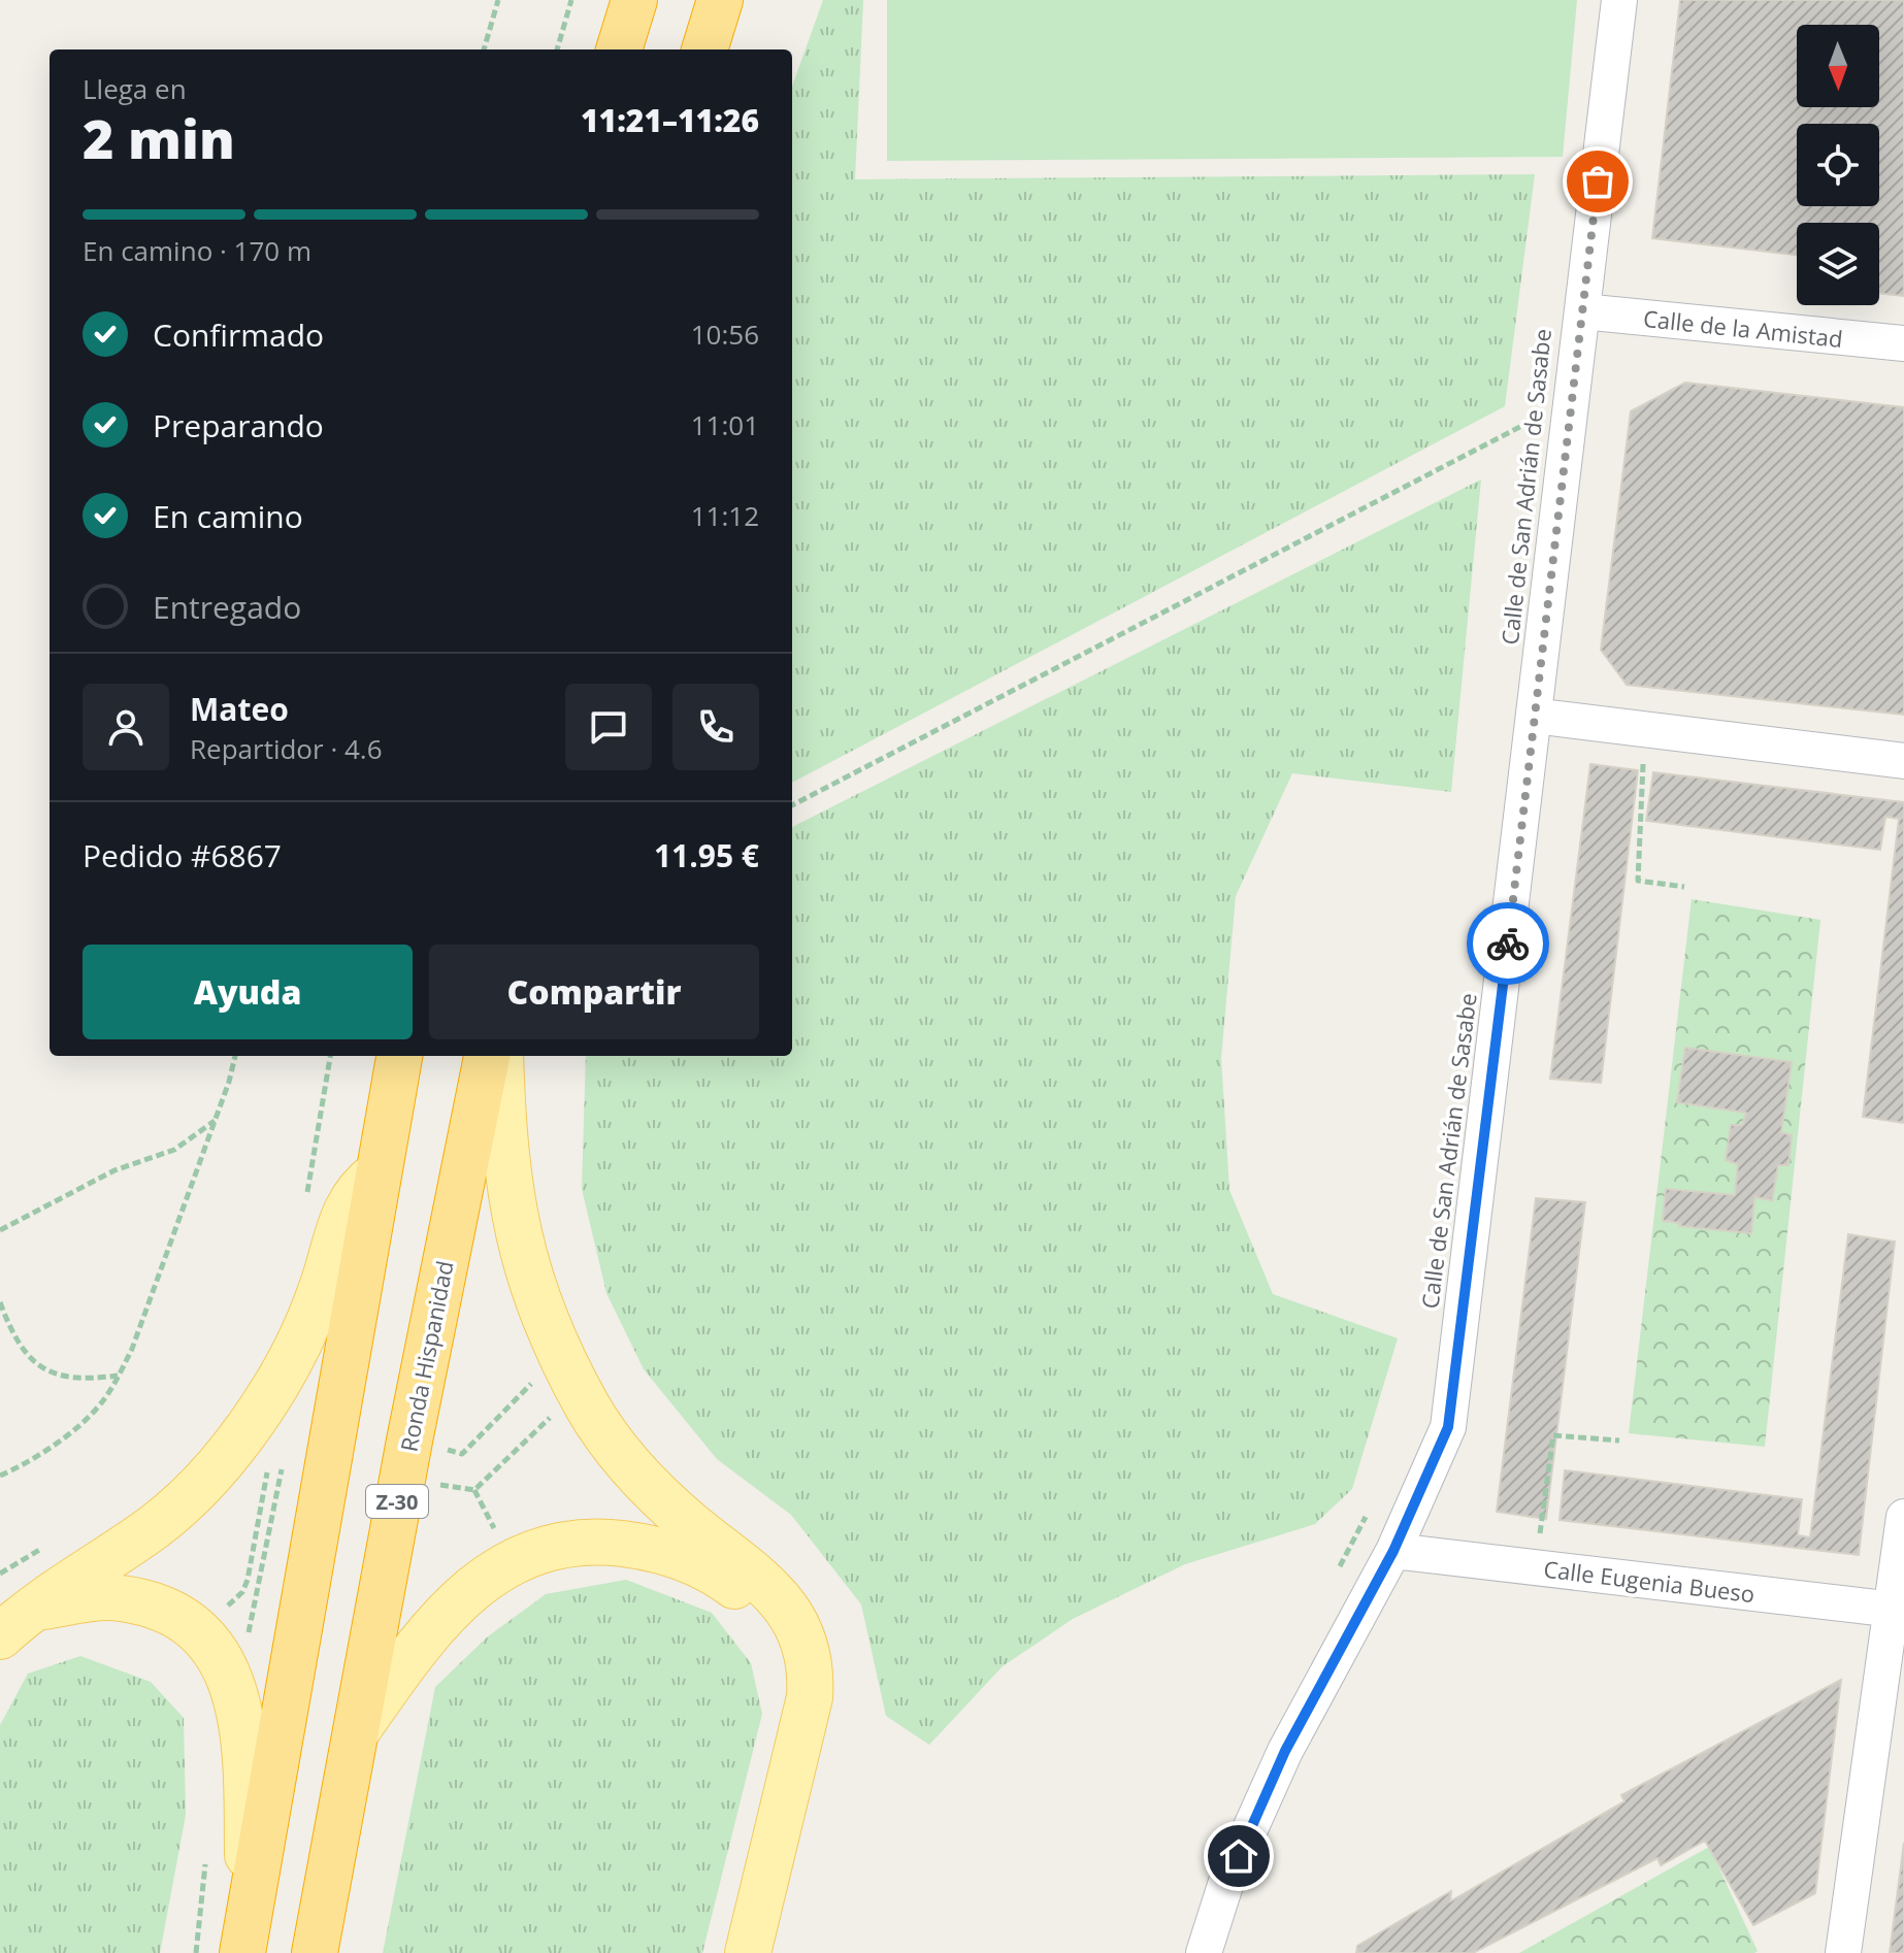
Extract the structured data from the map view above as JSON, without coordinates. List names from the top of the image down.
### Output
{
  "streets": {
    "highway": ["Ronda Hispanidad", "Z-30"],
    "street": ["Calle de la Amistad", "Calle de San Adrián de Sasabe", "Calle Eugenia Bueso"]
  },
  "crossings": [
    ["Calle de la Amistad", "Calle de San Adrián de Sasabe"],
    ["Calle de San Adrián de Sasabe", "Calle Eugenia Bueso"]
  ],
  "north": "bottom",
  "page": {
    "heading": ["2 min", "Llega en", "11:21–11:26"],
    "panel": [
      "Mateo",
      "Repartidor · 4.6",
      "Pedido #6867",
      "11.95 €"
    ],
    "bar": "En camino · 170 m",
    "list": [
      ["Confirmado", "10:56"],
      ["Preparando", "11:01"],
      ["En camino", "11:12"],
      "Entregado"
    ],
    "buttons": ["Ayuda", "Compartir"]
  }
}
